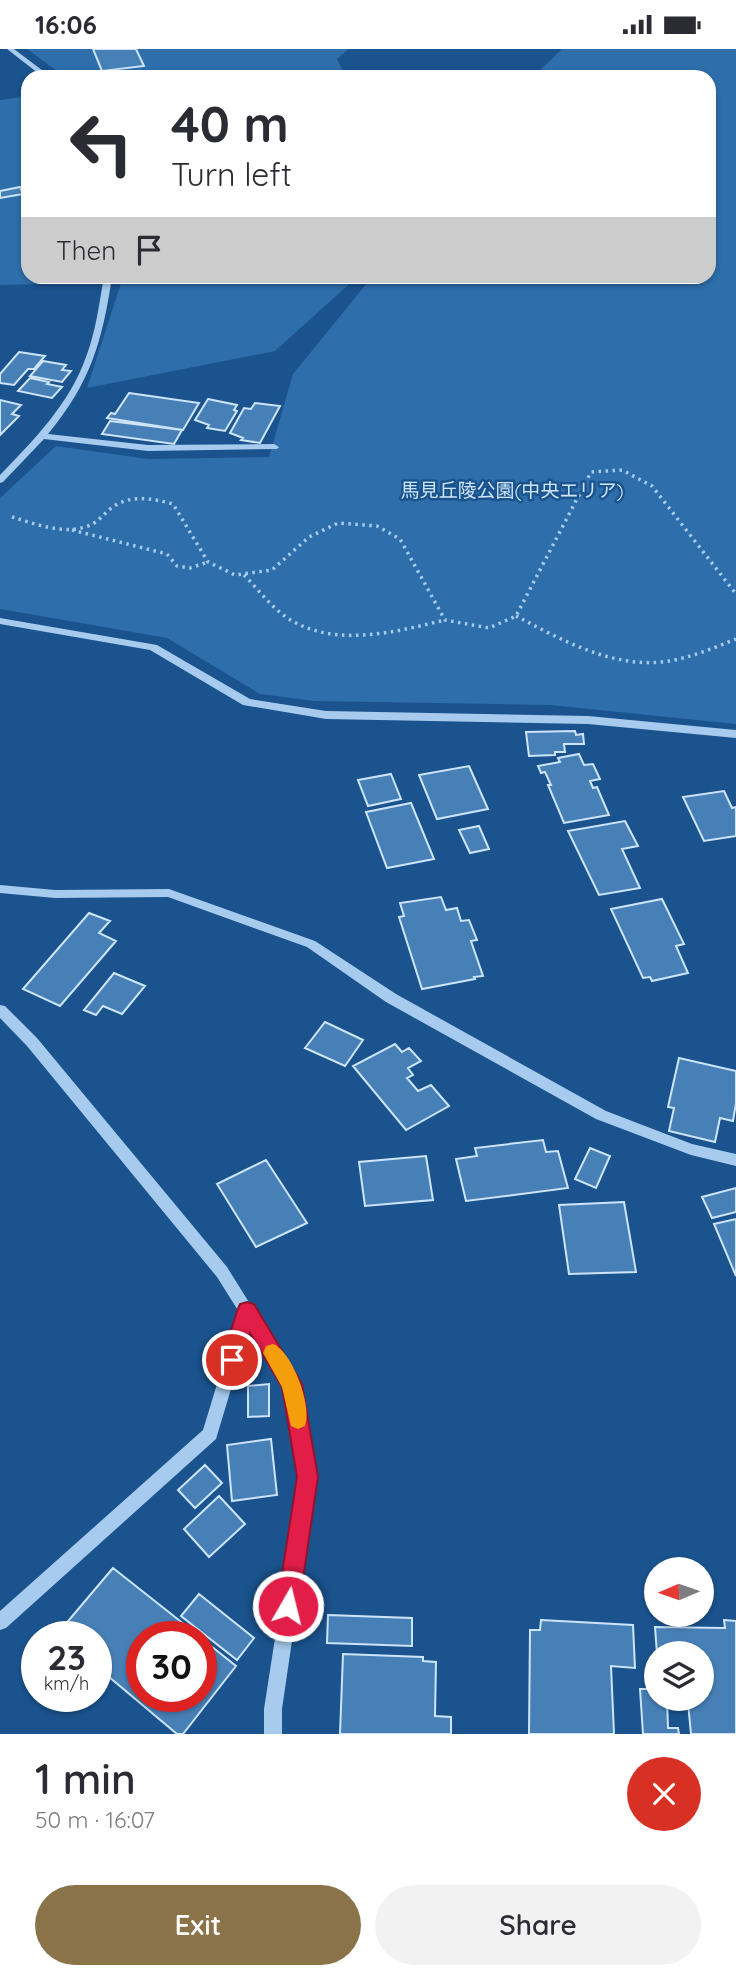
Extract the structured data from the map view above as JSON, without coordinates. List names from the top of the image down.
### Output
{
  "parks": ["馬見丘陵公園(中央エリア)"],
  "north": "left",
  "page": {
    "status": "16:06",
    "turn": ["40 m", "Turn left"],
    "then": "Then",
    "speed": "23 km/h",
    "limit": "30",
    "heading": ["1 min", "50 m · 16:07"],
    "buttons": ["Exit", "Share"]
  }
}
